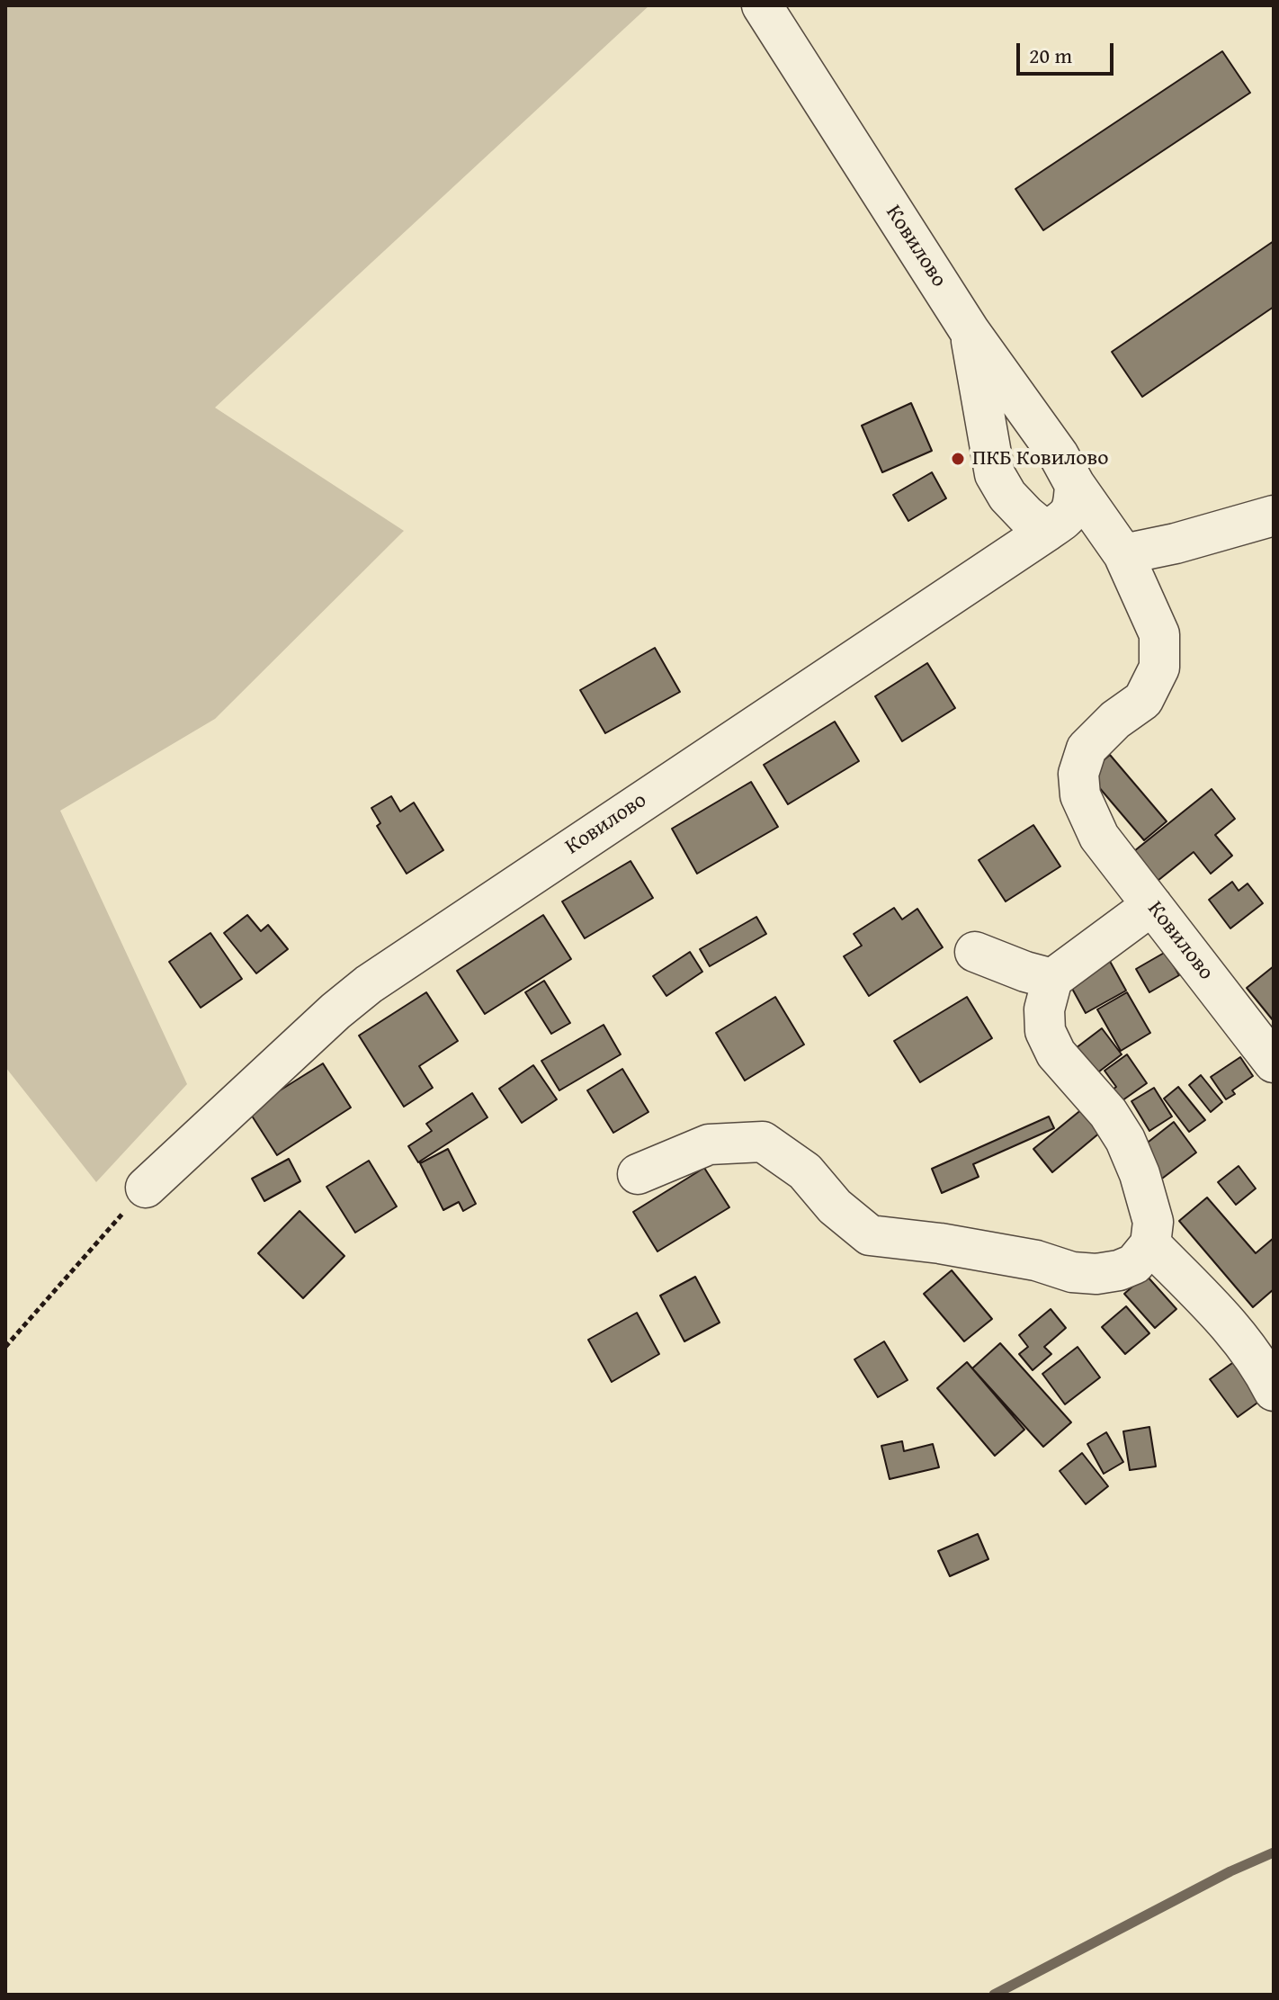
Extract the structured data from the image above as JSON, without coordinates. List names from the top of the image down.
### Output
{
  "streets": {
    "street": ["Ковилово"]
  },
  "places": ["ПКБ Ковилово"],
  "scale_bar": "20 m"
}
